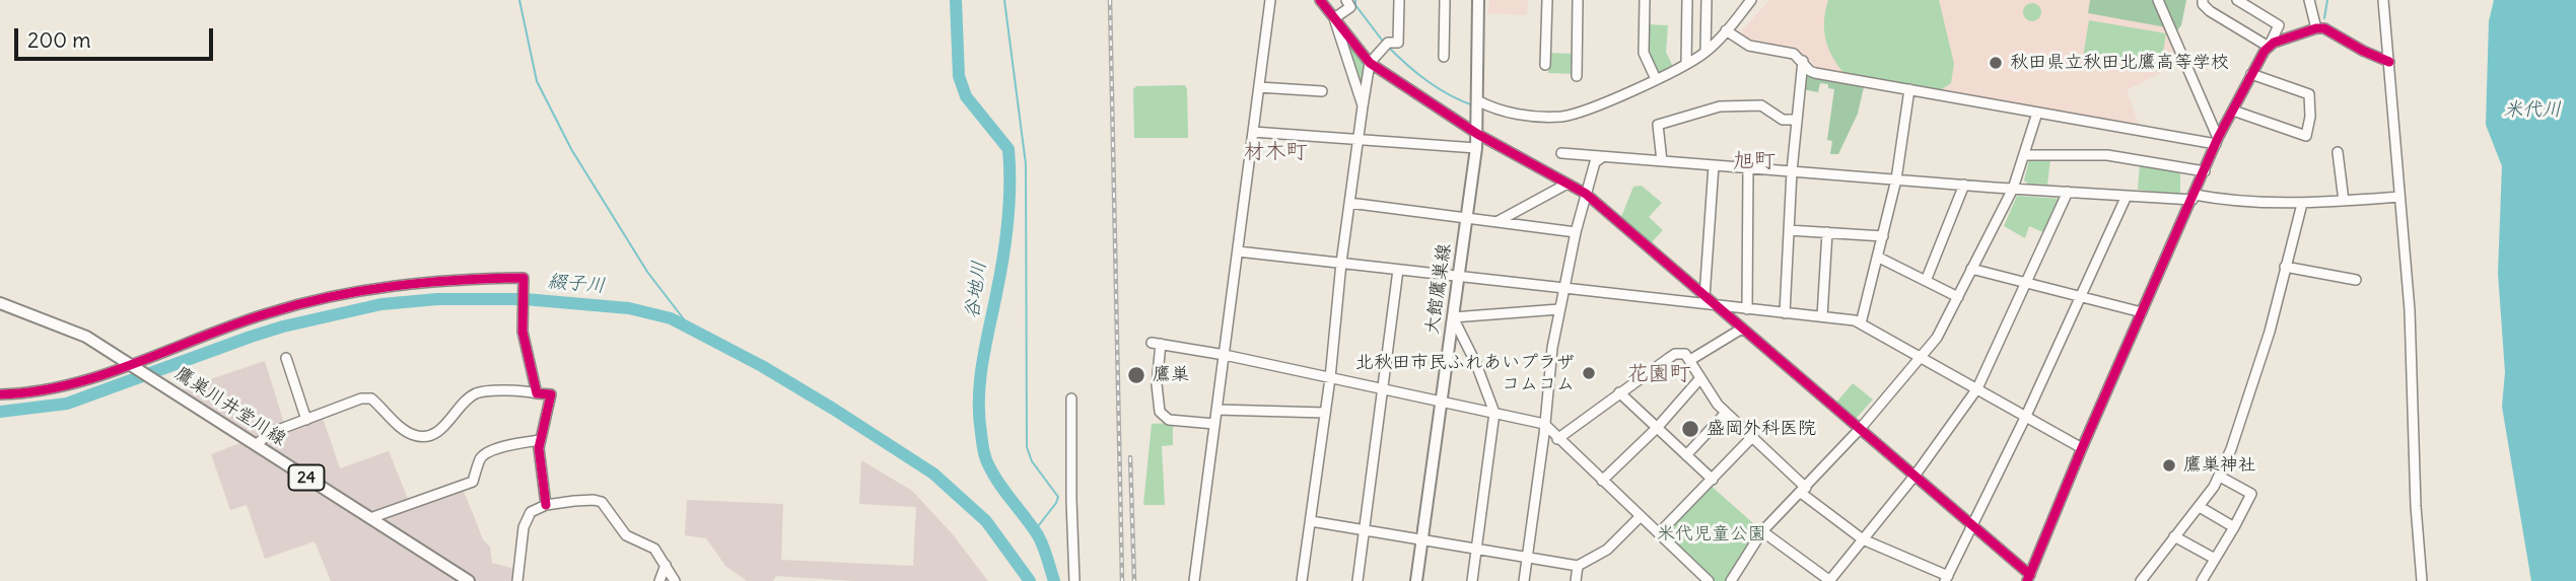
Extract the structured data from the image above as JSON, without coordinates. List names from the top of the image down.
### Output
{
  "streets": {
    "main road": ["大館鷹巣線", "鷹巣川井堂川線", "24"]
  },
  "districts": ["材木町", "旭町", "花園町"],
  "water": ["米代川", "綴子川", "谷地川"],
  "parks": ["米代児童公園"],
  "places": [
    "秋田県立秋田北鷹高等学校",
    "北秋田市民ふれあいプラザ コムコム",
    "鷹巣",
    "盛岡外科医院",
    "鷹巣神社"
  ],
  "scale_bar": "200 m"
}
